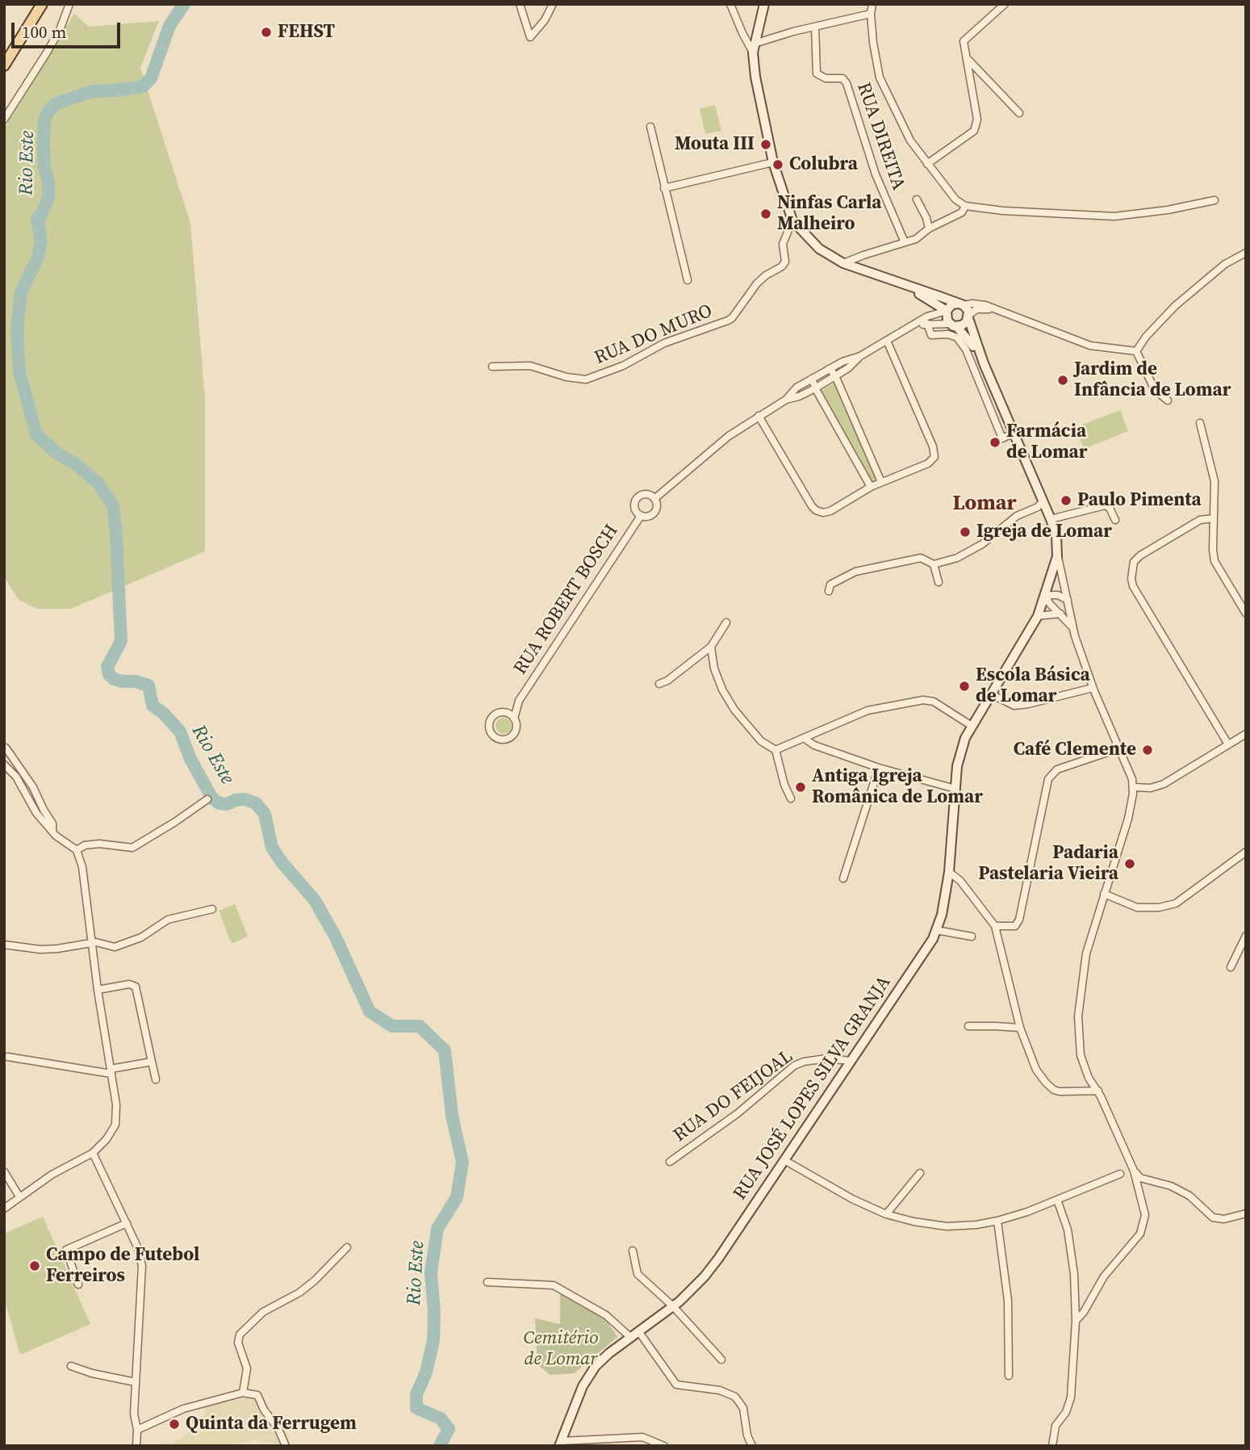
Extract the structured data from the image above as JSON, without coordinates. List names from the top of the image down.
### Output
{
  "streets": {
    "main road": ["RUA JOSÉ LOPES SILVA GRANJA"],
    "street": [
      "RUA DIREITA",
      "RUA DO MURO",
      "RUA ROBERT BOSCH",
      "RUA DO FEIJOAL"
    ]
  },
  "crossings": [
    ["RUA JOSÉ LOPES SILVA GRANJA", "RUA DO FEIJOAL"]
  ],
  "districts": ["Lomar"],
  "water": ["Rio Este"],
  "parks": ["Cemitério de Lomar"],
  "places": [
    "FEHST",
    "Mouta III",
    "Colubra",
    "Ninfas Carla Malheiro",
    "Jardim de Infância de Lomar",
    "Farmácia de Lomar",
    "Paulo Pimenta",
    "Igreja de Lomar",
    "Escola Básica de Lomar",
    "Café Clemente",
    "Antiga Igreja Românica de Lomar",
    "Padaria Pastelaria Vieira",
    "Campo de Futebol Ferreiros",
    "Quinta da Ferrugem"
  ],
  "scale_bar": "100 m"
}
